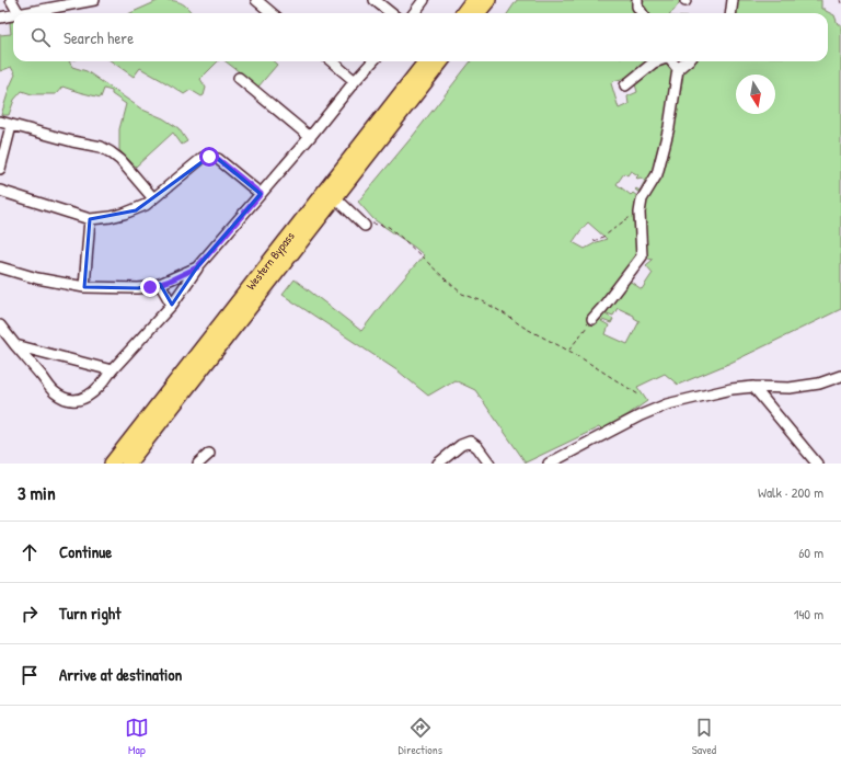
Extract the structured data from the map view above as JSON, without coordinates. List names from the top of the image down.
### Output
{
  "streets": {
    "highway": ["Western Bypass"]
  },
  "north": "bottom",
  "page": {
    "search": "Search here",
    "heading": ["3 min", "Walk · 200 m"],
    "list": [
      ["Continue", "60 m"],
      ["Turn right", "140 m"],
      "Arrive at destination"
    ],
    "nav": ["Map", "Directions", "Saved"]
  }
}
